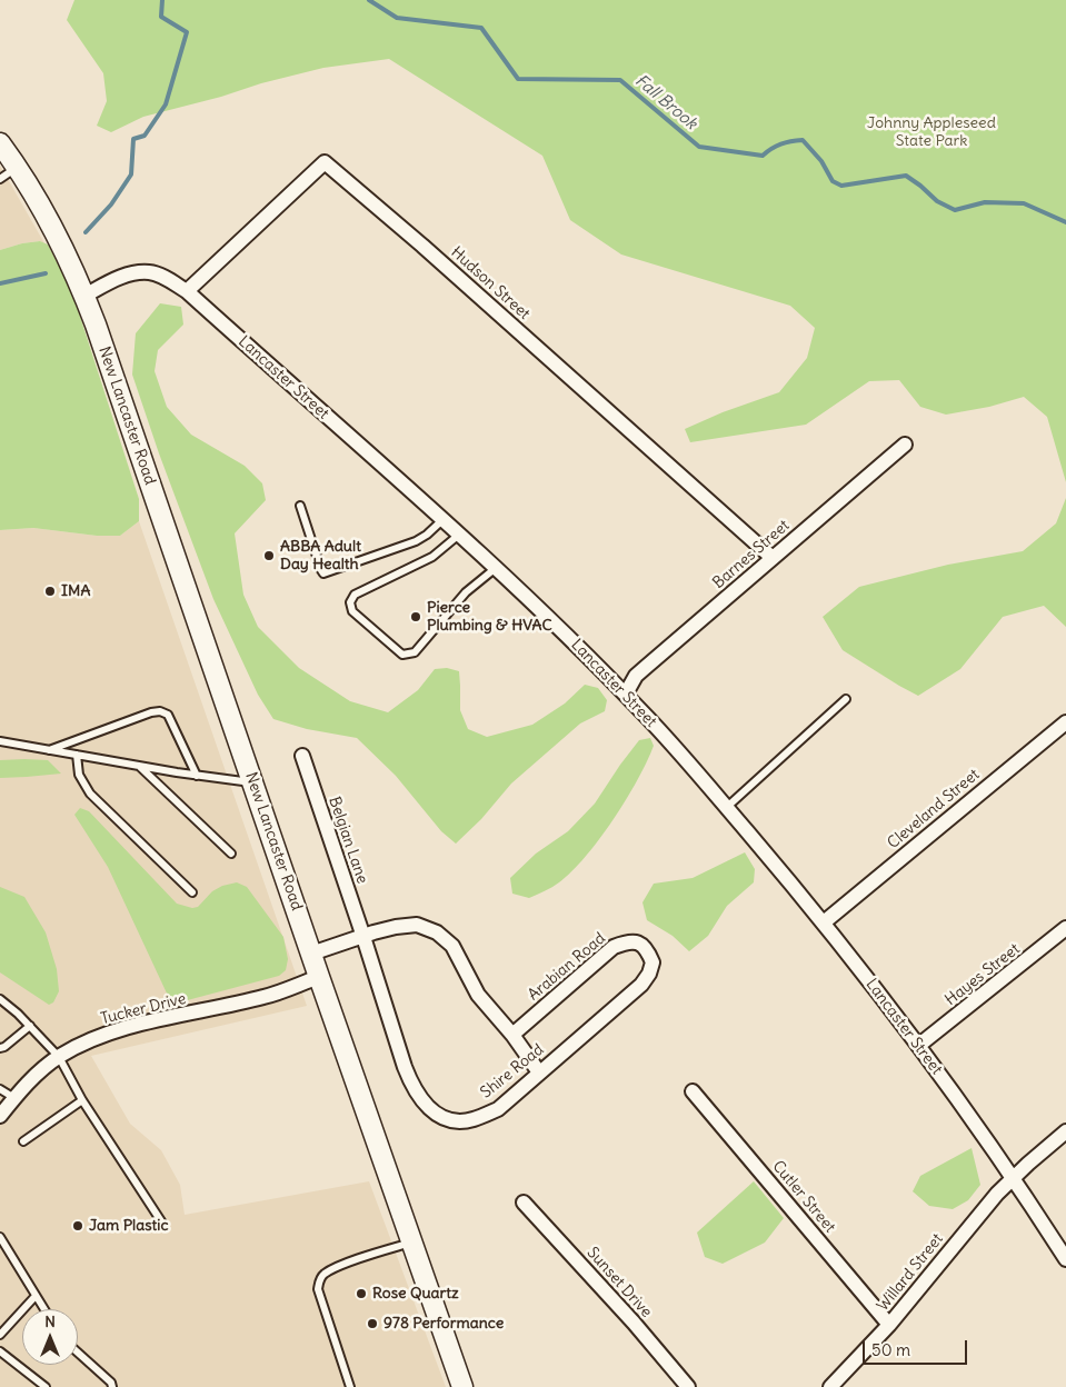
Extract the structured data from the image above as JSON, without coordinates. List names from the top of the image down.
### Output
{
  "streets": {
    "main road": ["New Lancaster Road"],
    "street": [
      "Hudson Street",
      "Lancaster Street",
      "Barnes Street",
      "Cleveland Street",
      "Belgian Lane",
      "Arabian Road",
      "Hayes Street",
      "Tucker Drive",
      "Shire Road",
      "Cutler Street",
      "Willard Street",
      "Sunset Drive"
    ]
  },
  "crossings": [
    ["Hudson Street", "Lancaster Street"],
    ["Hudson Street", "Barnes Street"],
    ["Lancaster Street", "New Lancaster Road"],
    ["Lancaster Street", "Barnes Street"],
    ["Lancaster Street", "Cleveland Street"],
    ["Lancaster Street", "Hayes Street"],
    ["Lancaster Street", "Willard Street"],
    ["New Lancaster Road", "Tucker Drive"],
    ["Belgian Lane", "Shire Road"],
    ["Arabian Road", "Shire Road"],
    ["Cutler Street", "Willard Street"]
  ],
  "water": ["Fall Brook"],
  "parks": ["Johnny Appleseed State Park"],
  "places": [
    "ABBA Adult Day Health",
    "IMA",
    "Pierce Plumbing & HVAC",
    "Jam Plastic",
    "Rose Quartz",
    "978 Performance"
  ],
  "scale_bar": "50 m",
  "north": "top"
}
